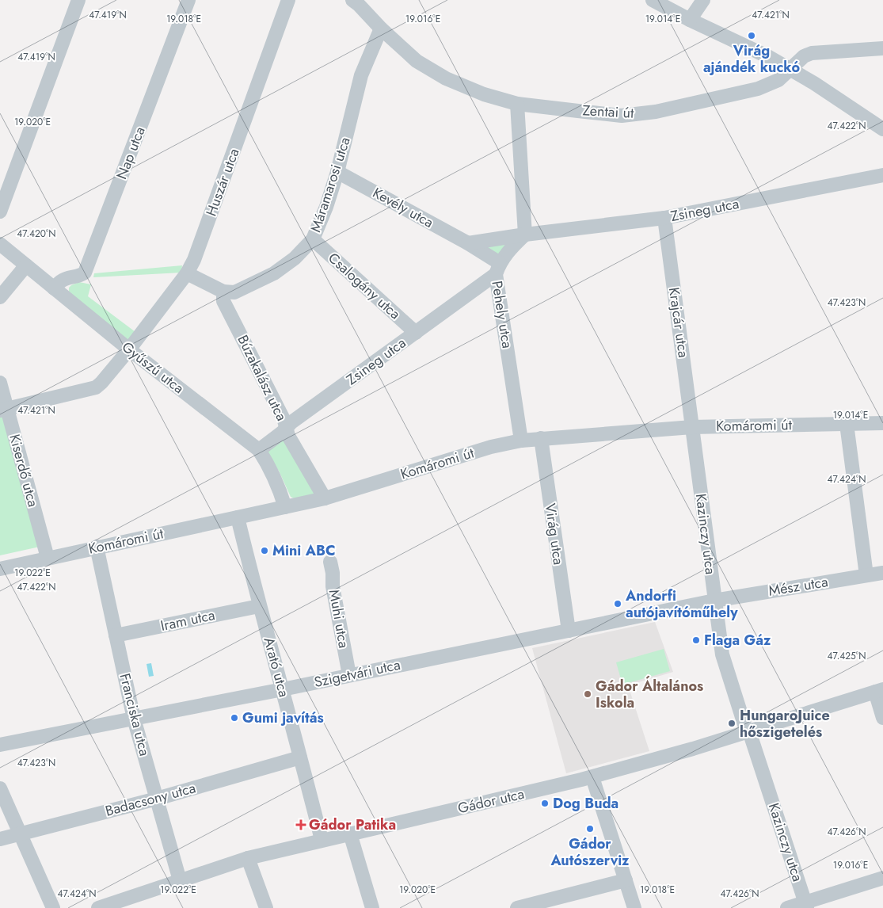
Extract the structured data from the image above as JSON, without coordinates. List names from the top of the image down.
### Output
{
  "streets": {
    "street": [
      "Zentai út",
      "Nap utca",
      "Huszár utca",
      "Máramarosi utca",
      "Kevély utca",
      "Zsineg utca",
      "Csalogány utca",
      "Pehely utca",
      "Krajcár utca",
      "Gyűszű utca",
      "Búzakalász utca",
      "Komáromi út",
      "Kiserdő utca",
      "Virág utca",
      "Kazinczy utca",
      "Mész utca",
      "Muhi utca",
      "Iram utca",
      "Arató utca",
      "Szigetvári utca",
      "Franciska utca",
      "Badacsony utca",
      "Gádor utca"
    ]
  },
  "crossings": [
    ["Zentai út", "Máramarosi utca"],
    ["Nap utca", "Gyűszű utca"],
    ["Huszár utca", "Gyűszű utca"],
    ["Huszár utca", "Kiserdő utca"],
    ["Máramarosi utca", "Kevély utca"],
    ["Máramarosi utca", "Csalogány utca"],
    ["Máramarosi utca", "Búzakalász utca"],
    ["Kevély utca", "Zsineg utca"],
    ["Kevély utca", "Pehely utca"],
    ["Zsineg utca", "Csalogány utca"],
    ["Zsineg utca", "Pehely utca"],
    ["Zsineg utca", "Krajcár utca"],
    ["Zsineg utca", "Gyűszű utca"],
    ["Zsineg utca", "Búzakalász utca"],
    ["Pehely utca", "Komáromi út"],
    ["Krajcár utca", "Komáromi út"],
    ["Krajcár utca", "Kazinczy utca"],
    ["Gyűszű utca", "Komáromi út"],
    ["Búzakalász utca", "Komáromi út"],
    ["Komáromi út", "Kiserdő utca"],
    ["Komáromi út", "Virág utca"],
    ["Komáromi út", "Kazinczy utca"],
    ["Komáromi út", "Arató utca"],
    ["Komáromi út", "Franciska utca"],
    ["Virág utca", "Szigetvári utca"],
    ["Kazinczy utca", "Mész utca"],
    ["Kazinczy utca", "Szigetvári utca"],
    ["Kazinczy utca", "Gádor utca"],
    ["Mész utca", "Szigetvári utca"],
    ["Muhi utca", "Szigetvári utca"],
    ["Iram utca", "Arató utca"],
    ["Iram utca", "Franciska utca"],
    ["Arató utca", "Szigetvári utca"],
    ["Arató utca", "Badacsony utca"],
    ["Arató utca", "Gádor utca"],
    ["Szigetvári utca", "Franciska utca"],
    ["Franciska utca", "Badacsony utca"],
    ["Franciska utca", "Gádor utca"]
  ],
  "places": {
    "other": [
      "Virág ajándék kuckó",
      "Mini ABC",
      "Andorfi autójavítóműhely",
      "Flaga Gáz",
      "Gádor Általános Iskola",
      "Gumi javítás",
      "HungaroJuice hőszigetelés",
      "Dog Buda",
      "Gádor Autószerviz"
    ],
    "health": ["Gádor Patika"]
  },
  "coordinates": [
    "47.419°N",
    "47.421°N",
    "19.014°E",
    "19.018°E",
    "19.016°E",
    "19.020°E",
    "47.422°N",
    "47.420°N",
    "47.423°N",
    "47.424°N",
    "19.022°E",
    "47.425°N",
    "47.426°N"
  ]
}
